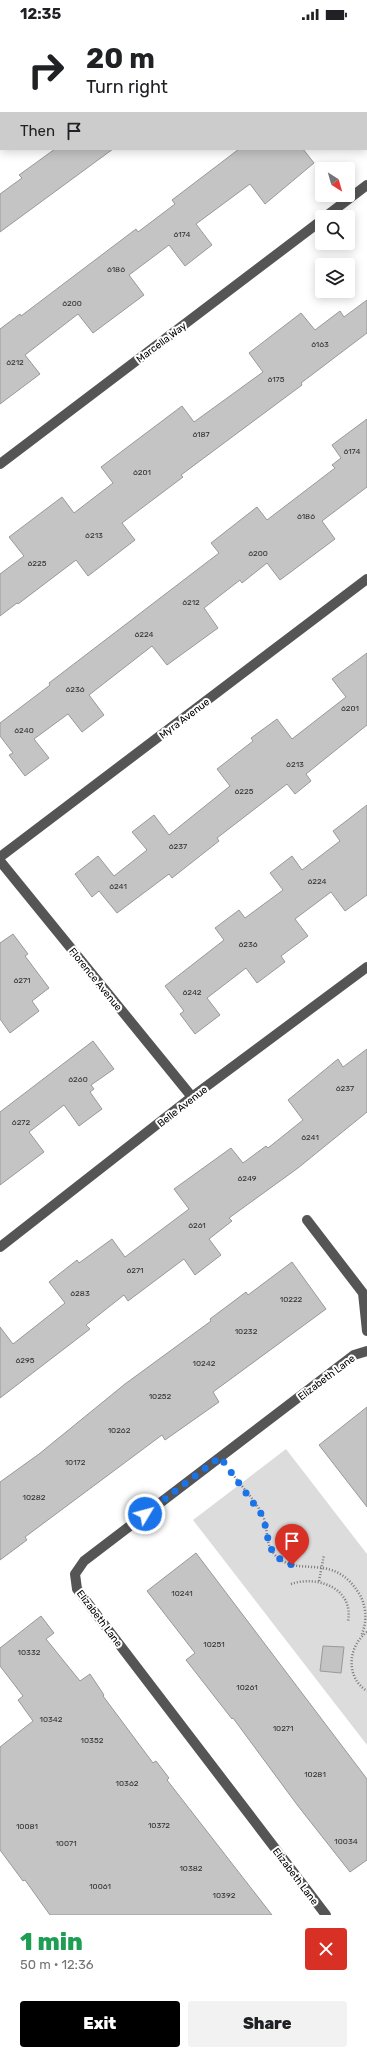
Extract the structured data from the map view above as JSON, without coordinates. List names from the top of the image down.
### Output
{
  "streets": {
    "street": [
      "Marcella Way",
      "Myra Avenue",
      "Florence Avenue",
      "Belle Avenue",
      "Elizabeth Lane"
    ]
  },
  "crossings": [
    ["Florence Avenue", "Belle Avenue"]
  ],
  "house_numbers": [
    "6174",
    "6186",
    "6200",
    "6163",
    "6212",
    "6175",
    "6187",
    "6174",
    "6201",
    "6186",
    "6213",
    "6200",
    "6225",
    "6212",
    "6224",
    "6236",
    "6201",
    "6240",
    "6213",
    "6225",
    "6237",
    "6224",
    "6241",
    "6236",
    "6271",
    "6242",
    "6260",
    "6237",
    "6272",
    "6241",
    "6249",
    "6261",
    "6271",
    "6283",
    "10222",
    "10232",
    "6295",
    "10242",
    "10252",
    "10262",
    "10172",
    "10282",
    "10241",
    "10251",
    "10332",
    "10261",
    "10342",
    "10271",
    "10352",
    "10281",
    "10362",
    "10372",
    "10081",
    "10034",
    "10071",
    "10382",
    "10061",
    "10392"
  ],
  "north": "bottom right",
  "page": {
    "status": "12:35",
    "turn": ["20 m", "Turn right"],
    "then": "Then",
    "heading": ["1 min", "50 m · 12:36"],
    "buttons": ["Exit", "Share"]
  }
}
